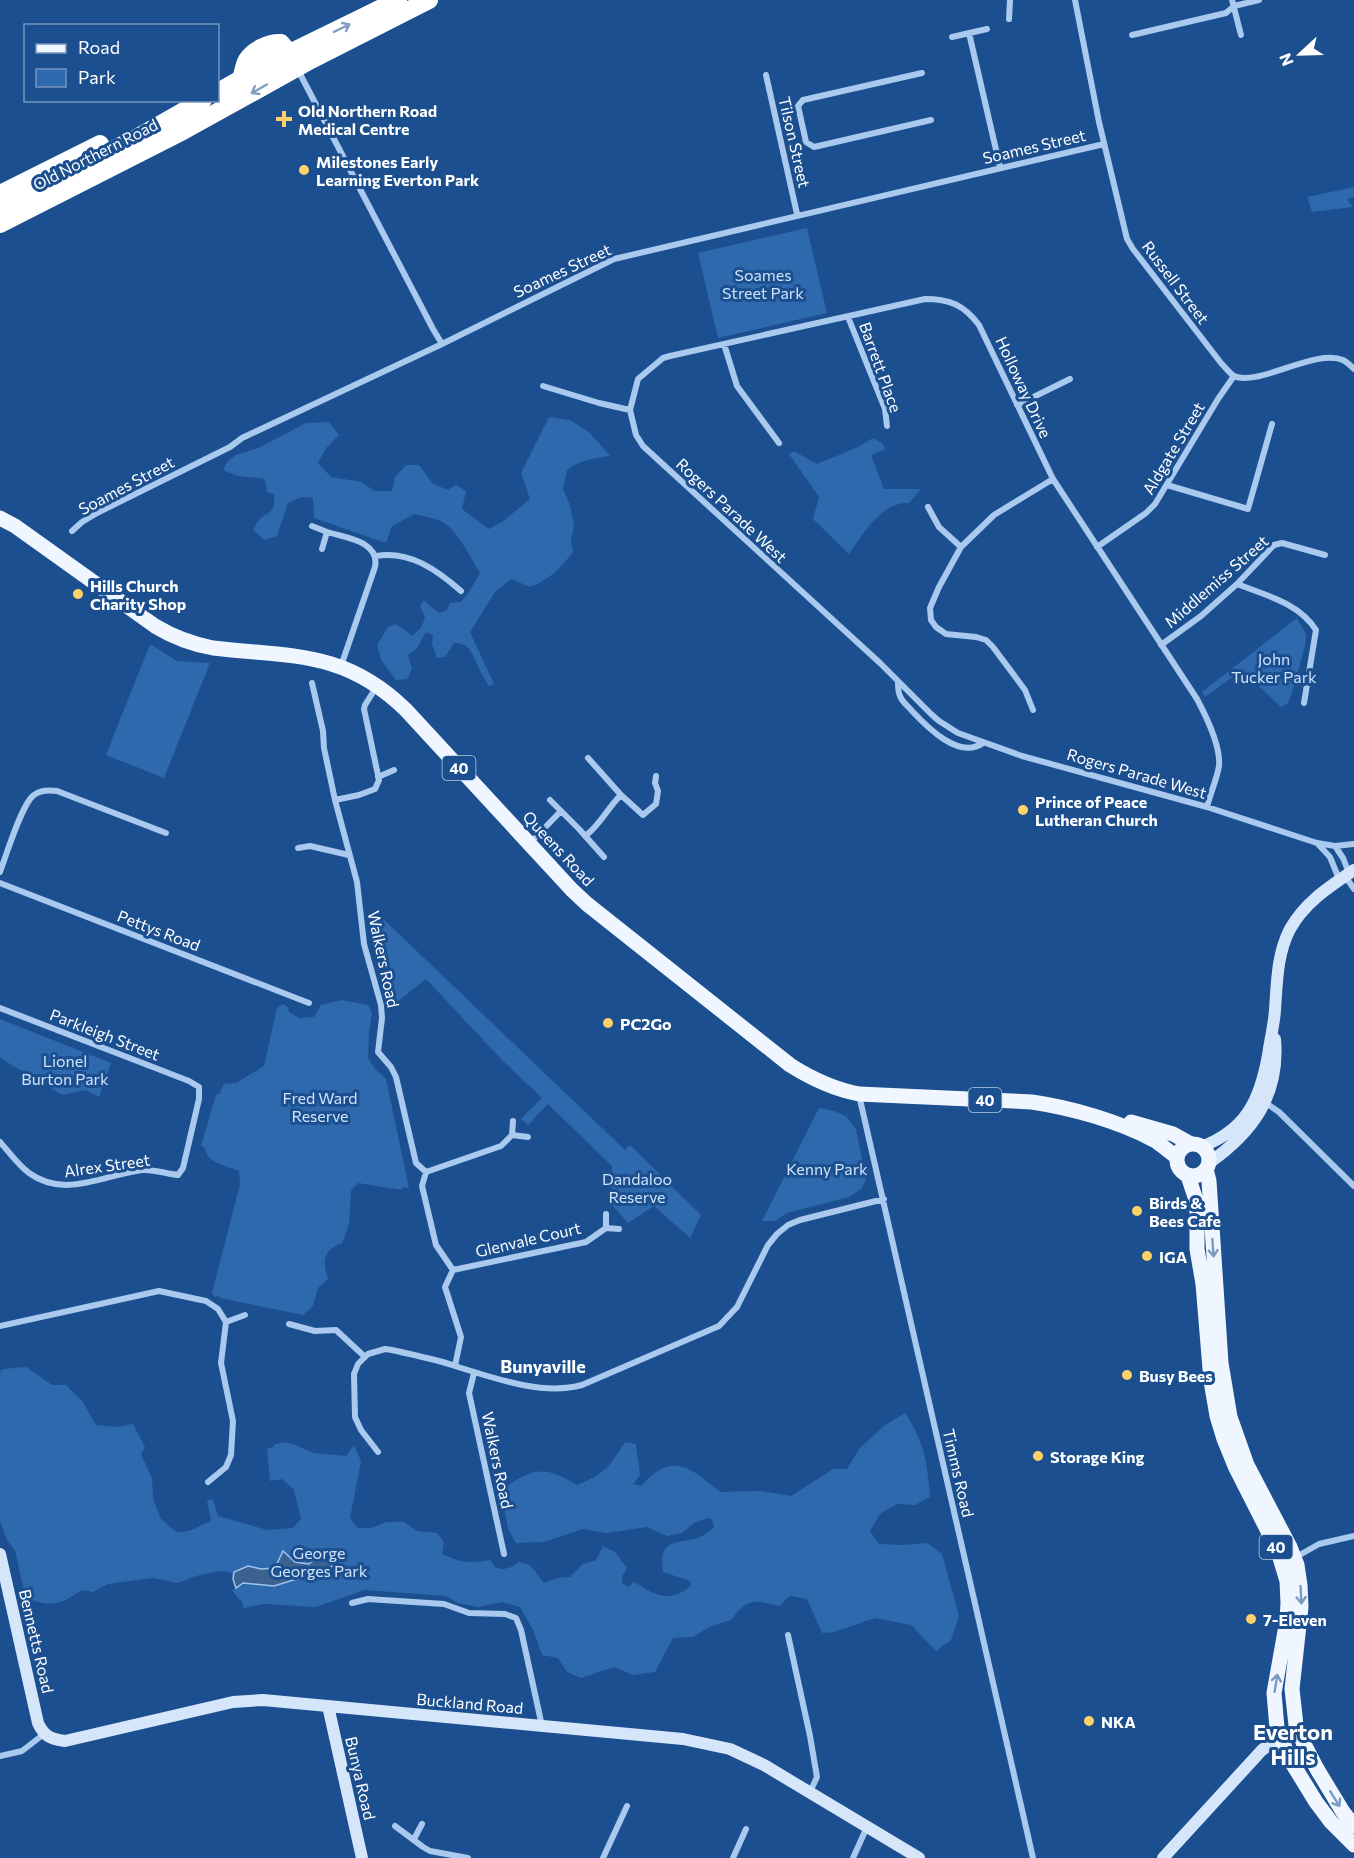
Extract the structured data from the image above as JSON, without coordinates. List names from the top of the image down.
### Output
{
  "streets": {
    "highway": ["Old Northern Road"],
    "main road": ["40", "Queens Road"],
    "street": [
      "Tilson Street",
      "Soames Street",
      "Russell Street",
      "Barrett Place",
      "Holloway Drive",
      "Aldgate Street",
      "Rogers Parade West",
      "Middlemiss Street",
      "Pettys Road",
      "Walkers Road",
      "Parkleigh Street",
      "Alrex Street",
      "Glenvale Court",
      "Timms Road",
      "Bennetts Road",
      "Buckland Road",
      "Bunya Road"
    ]
  },
  "crossings": [
    ["Tilson Street", "Soames Street"],
    ["Soames Street", "Russell Street"],
    ["Russell Street", "Aldgate Street"],
    ["Barrett Place", "Holloway Drive"],
    ["Holloway Drive", "Aldgate Street"],
    ["Holloway Drive", "Rogers Parade West"],
    ["Holloway Drive", "Middlemiss Street"],
    ["40", "Queens Road"],
    ["Queens Road", "Timms Road"],
    ["Walkers Road", "Glenvale Court"],
    ["Parkleigh Street", "Alrex Street"],
    ["Bennetts Road", "Buckland Road"],
    ["Buckland Road", "Bunya Road"]
  ],
  "districts": ["Bunyaville", "Everton Hills"],
  "parks": [
    "Soames Street Park",
    "John Tucker Park",
    "Lionel Burton Park",
    "Fred Ward Reserve",
    "Kenny Park",
    "Dandaloo Reserve",
    "George Georges Park"
  ],
  "places": {
    "health": ["Old Northern Road Medical Centre"],
    "other": [
      "Milestones Early Learning Everton Park",
      "Hills Church Charity Shop",
      "Prince of Peace Lutheran Church",
      "PC2Go",
      "Birds & Bees Cafe",
      "IGA",
      "Busy Bees",
      "Storage King",
      "7-Eleven",
      "NKA"
    ]
  },
  "legend": ["Road", "Park"],
  "north": "left"
}
